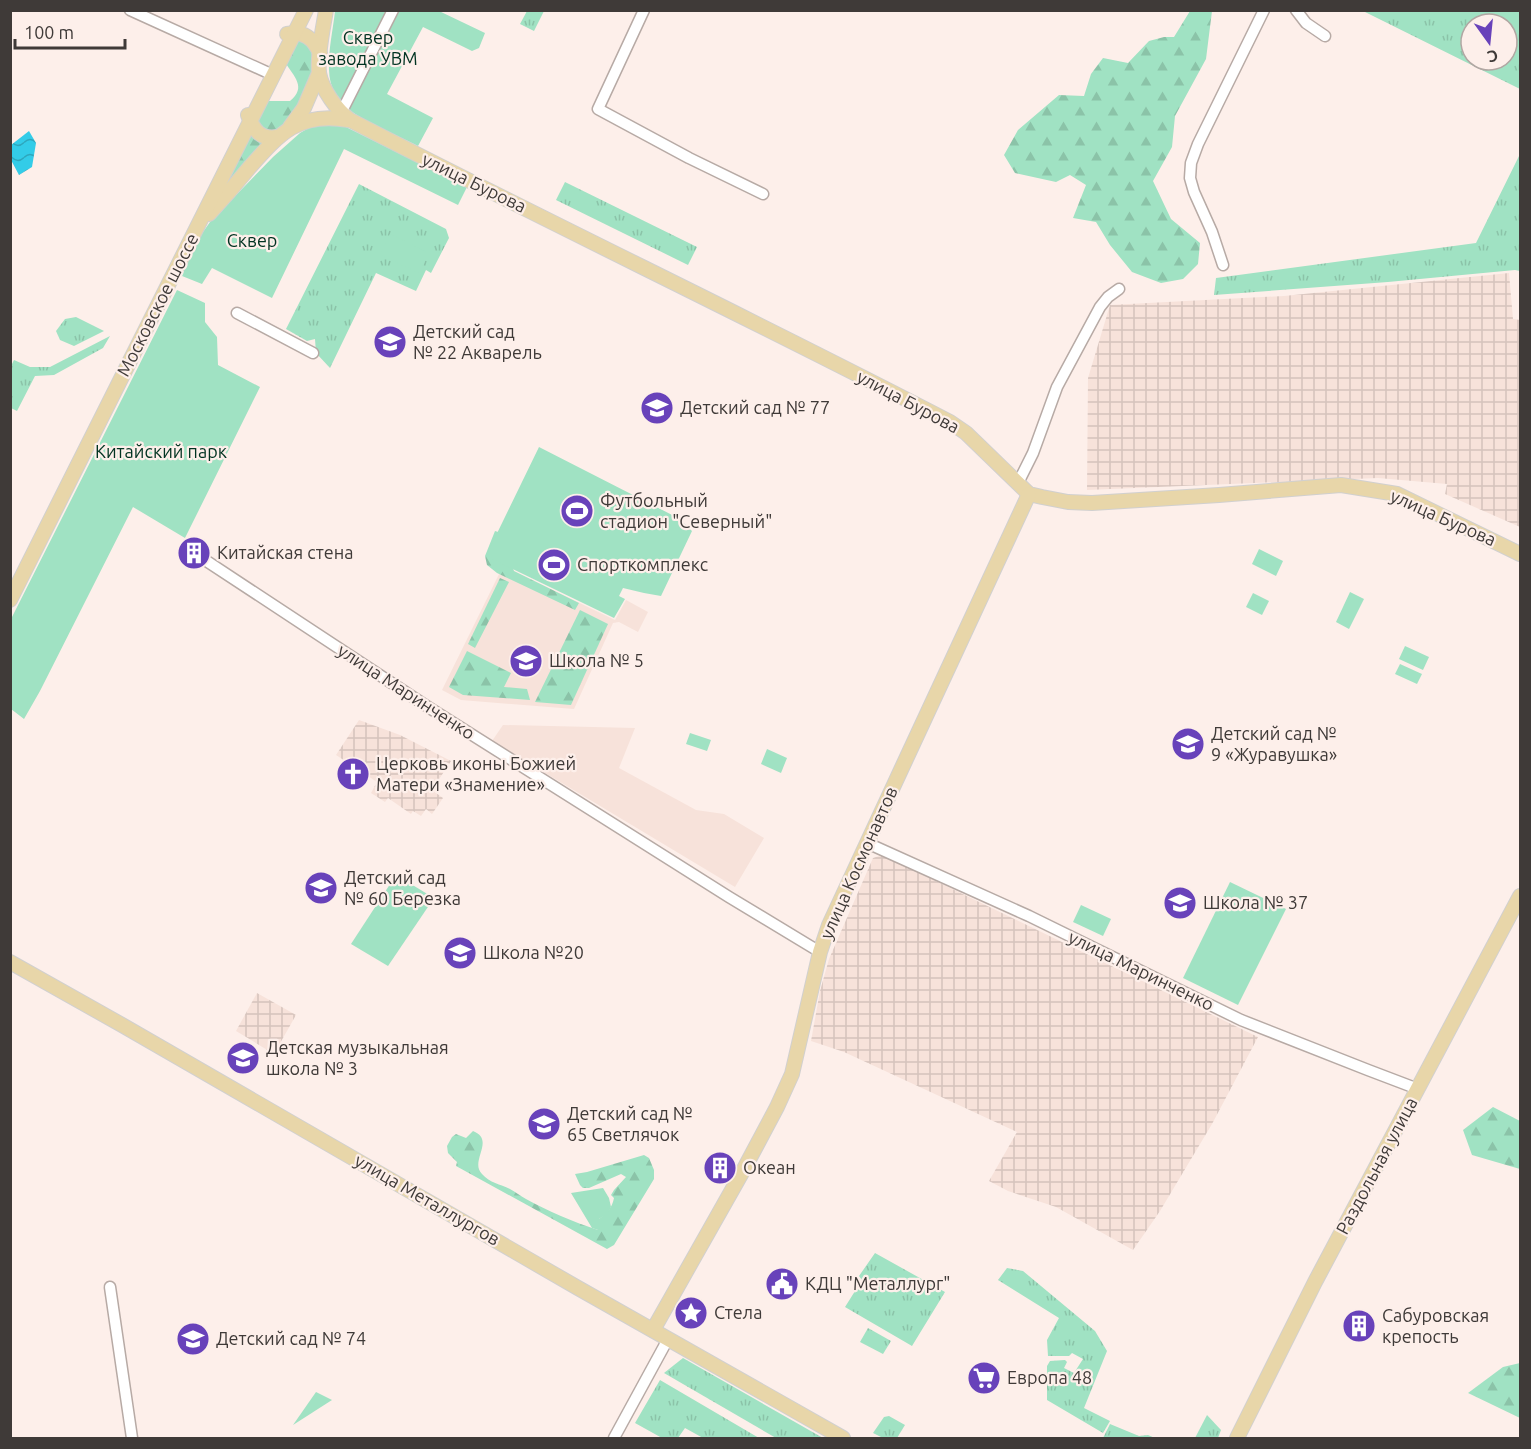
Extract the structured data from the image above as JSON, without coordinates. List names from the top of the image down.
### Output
{
  "streets": {
    "main road": [
      "улица Бурова",
      "Московское шоссе",
      "улица Космонавтов",
      "Раздольная улица",
      "улица Металлургов"
    ],
    "street": ["улица Маринченко"]
  },
  "crossings": [
    ["улица Бурова", "улица Космонавтов"],
    ["улица Маринченко", "улица Космонавтов"],
    ["улица Маринченко", "Раздольная улица"],
    ["улица Космонавтов", "улица Металлургов"]
  ],
  "parks": ["Сквер завода УВМ", "Сквер", "Китайский парк"],
  "places": {
    "school or university": [
      "Детский сад № 22 Акварель",
      "Детский сад № 77",
      "Школа № 5",
      "Детский сад № 9 «Журавушка»",
      "Детский сад № 60 Березка",
      "Школа № 37",
      "Школа №20",
      "Детская музыкальная школа № 3",
      "Детский сад № 65 Светлячок",
      "Детский сад № 74"
    ],
    "sports": ["Футбольный стадион \"Северный\"", "Спорткомплекс"],
    "building": ["Китайская стена", "Океан", "Сабуровская крепость"],
    "church": ["Церковь иконы Божией Матери «Знамение»"],
    "public building": ["КДЦ \"Металлург\""],
    "place": ["Стела"],
    "supermarket": ["Европа 48"]
  },
  "scale_bar": "100 m",
  "north": "bottom"
}
